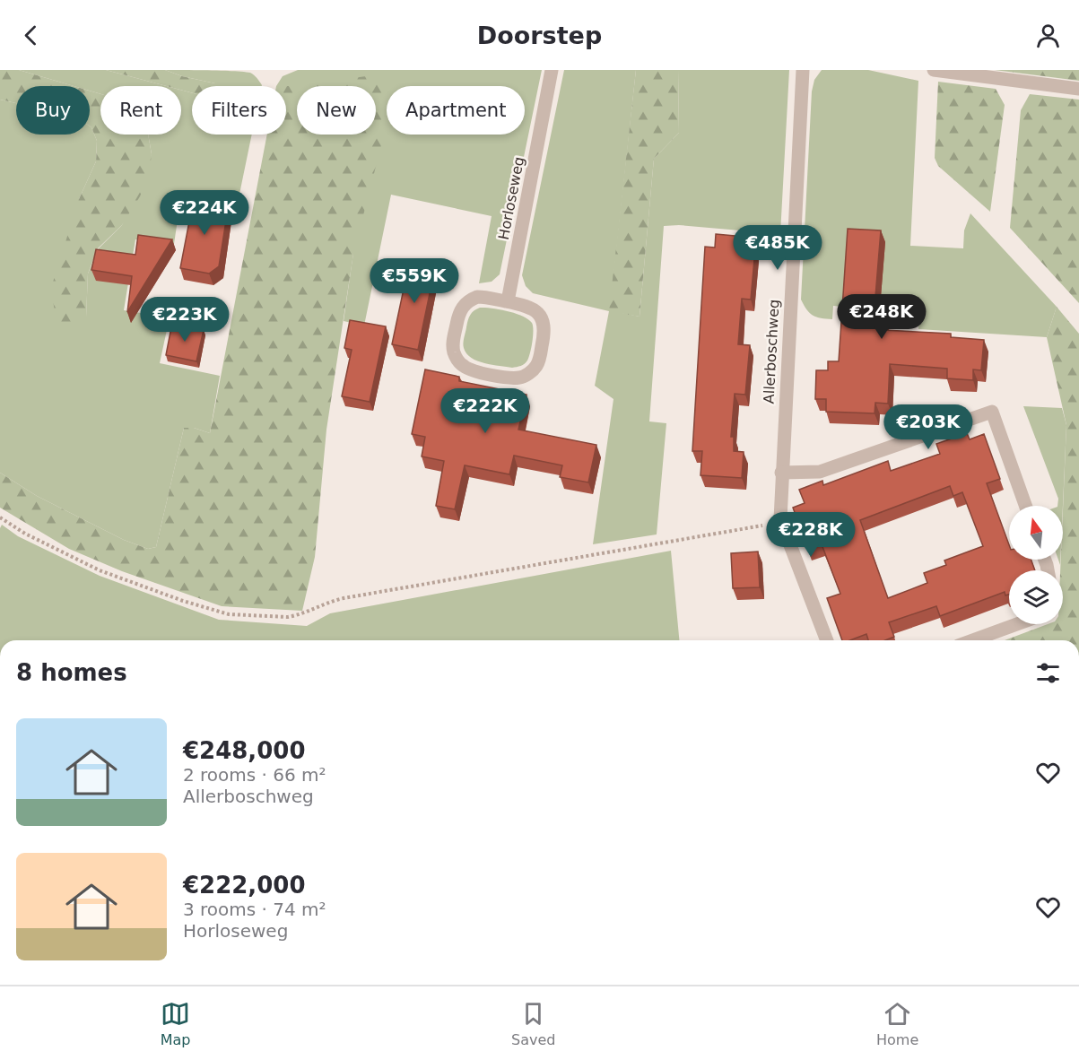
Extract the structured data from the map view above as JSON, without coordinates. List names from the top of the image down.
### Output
{
  "streets": {
    "street": ["Horloseweg", "Allerboschweg"]
  },
  "north": "top",
  "page": {
    "header": "Doorstep",
    "chip": [
      "Buy",
      "Rent",
      "Filters",
      "New",
      "Apartment"
    ],
    "price": [
      "€224K",
      "€485K",
      "€559K",
      "€248K",
      "€223K",
      "€222K",
      "€203K",
      "€228K"
    ],
    "heading": "8 homes",
    "list": [
      {
        "name": "€248,000",
        "note": "2 rooms · 66 m² · Allerboschweg"
      },
      {
        "name": "€222,000",
        "note": "3 rooms · 74 m² · Horloseweg"
      }
    ],
    "tabs": ["Map", "Saved", "Home"]
  }
}
